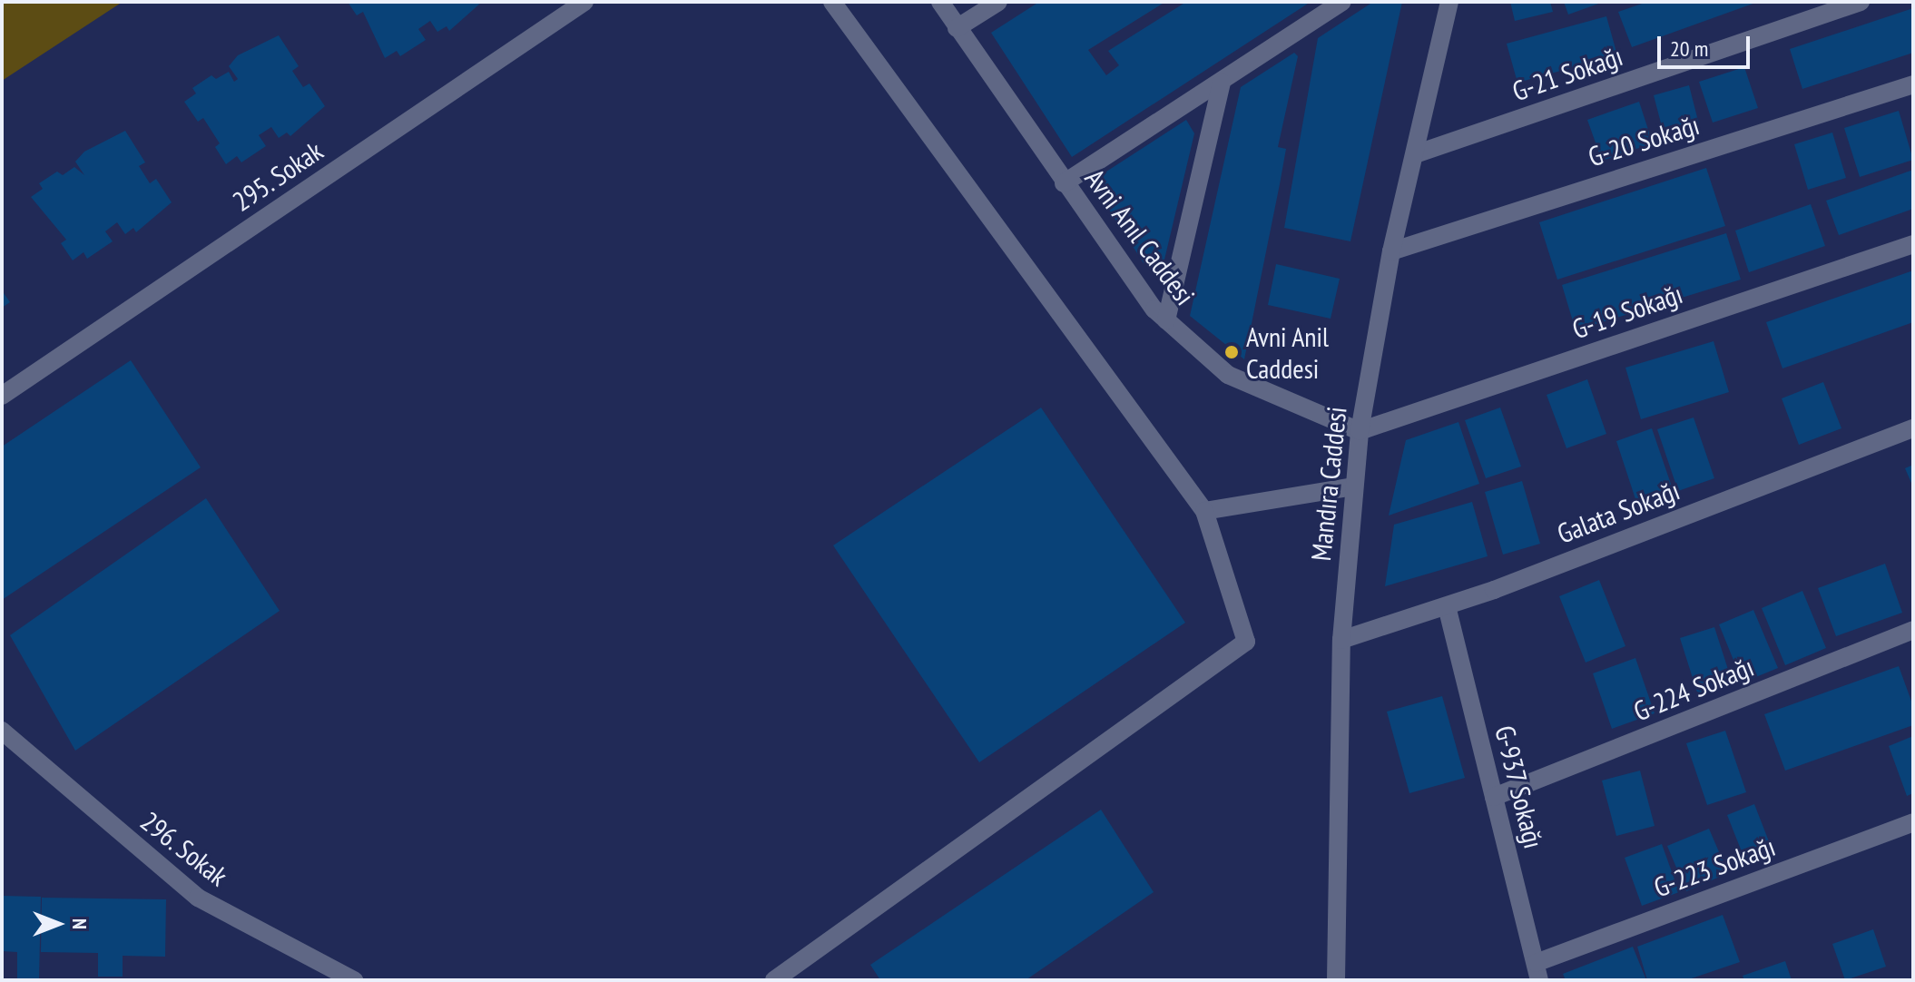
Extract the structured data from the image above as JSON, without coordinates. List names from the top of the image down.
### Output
{
  "streets": {
    "street": [
      "G-21 Sokağı",
      "G-20 Sokağı",
      "295. Sokak",
      "Avni Anıl Caddesi",
      "G-19 Sokağı",
      "Mandıra Caddesi",
      "Galata Sokağı",
      "G-224 Sokağı",
      "G-937 Sokağı",
      "296. Sokak",
      "G-223 Sokağı"
    ]
  },
  "crossings": [
    ["G-21 Sokağı", "Mandıra Caddesi"],
    ["G-20 Sokağı", "Mandıra Caddesi"],
    ["Avni Anıl Caddesi", "G-19 Sokağı"],
    ["Avni Anıl Caddesi", "Mandıra Caddesi"],
    ["G-19 Sokağı", "Mandıra Caddesi"],
    ["Mandıra Caddesi", "Galata Sokağı"],
    ["Galata Sokağı", "G-937 Sokağı"],
    ["G-224 Sokağı", "G-937 Sokağı"],
    ["G-937 Sokağı", "G-223 Sokağı"]
  ],
  "places": ["Avni Anil Caddesi"],
  "scale_bar": "20 m",
  "north": "right"
}
